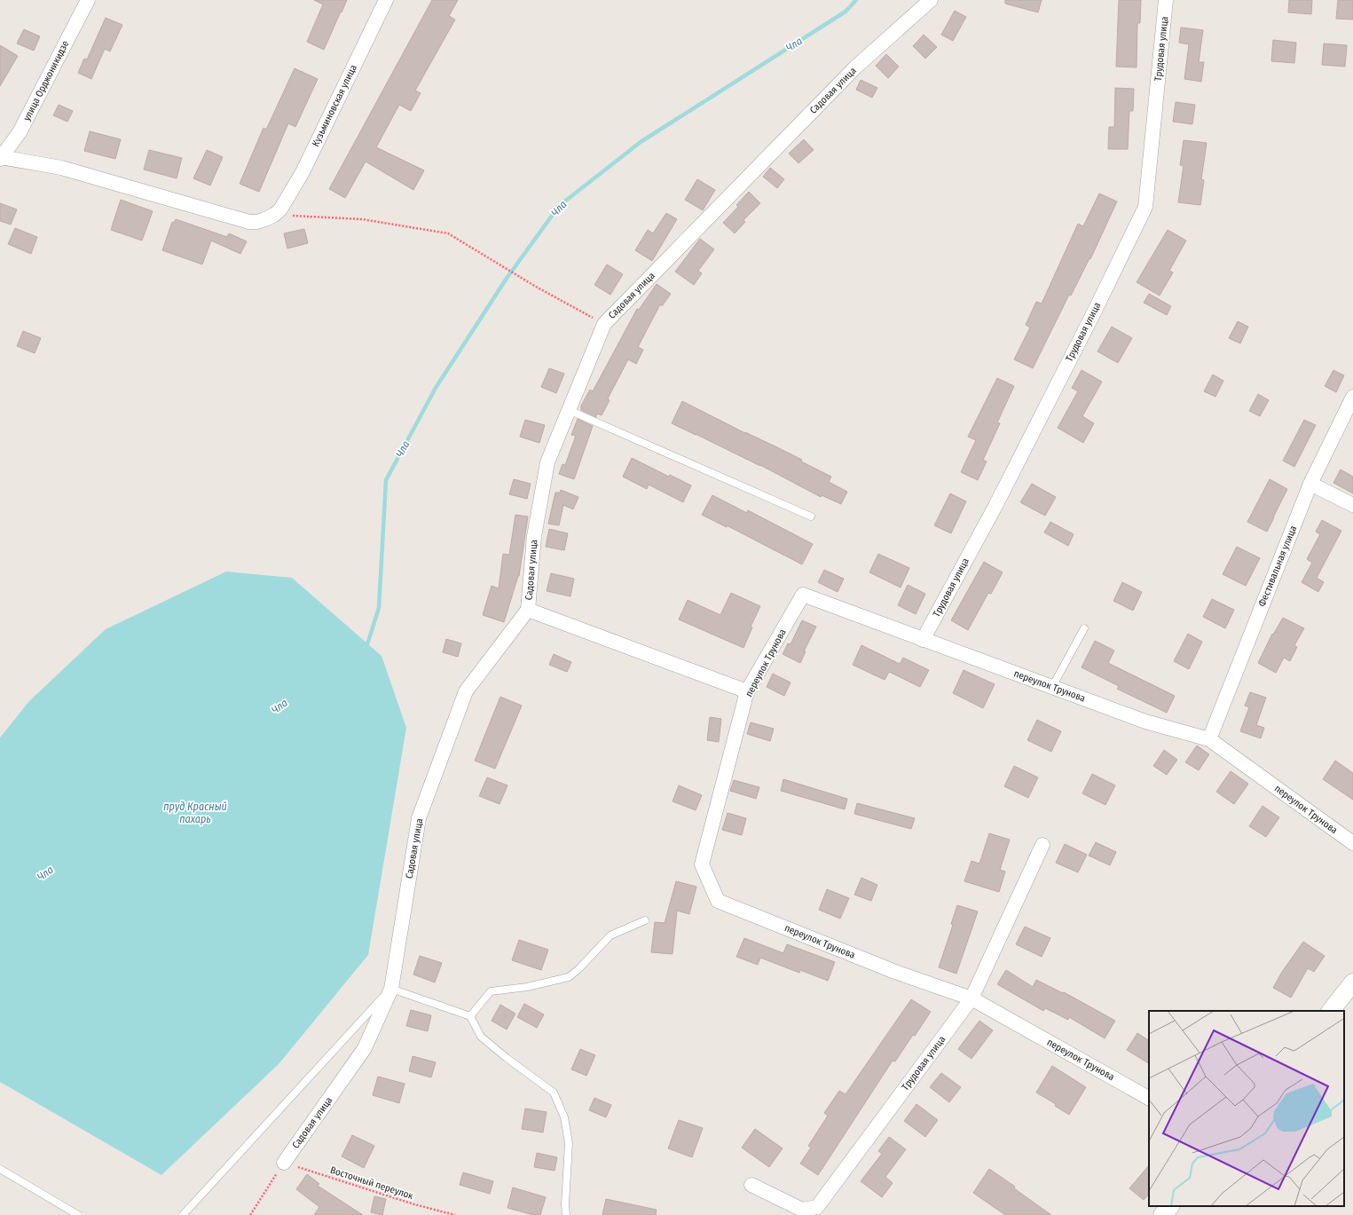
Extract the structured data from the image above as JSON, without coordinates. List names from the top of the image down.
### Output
{
  "streets": {
    "street": [
      "Трудовая улица",
      "улица Орджоникидзе",
      "Садовая улица",
      "Кузьминовская улица",
      "Фестивальная улица",
      "переулок Трунова"
    ],
    "path": ["Восточный переулок"]
  },
  "crossings": [
    ["Трудовая улица", "переулок Трунова"],
    ["Садовая улица", "Восточный переулок"],
    ["Фестивальная улица", "переулок Трунова"]
  ],
  "water": ["Чла", "пруд Красный пахарь"]
}
